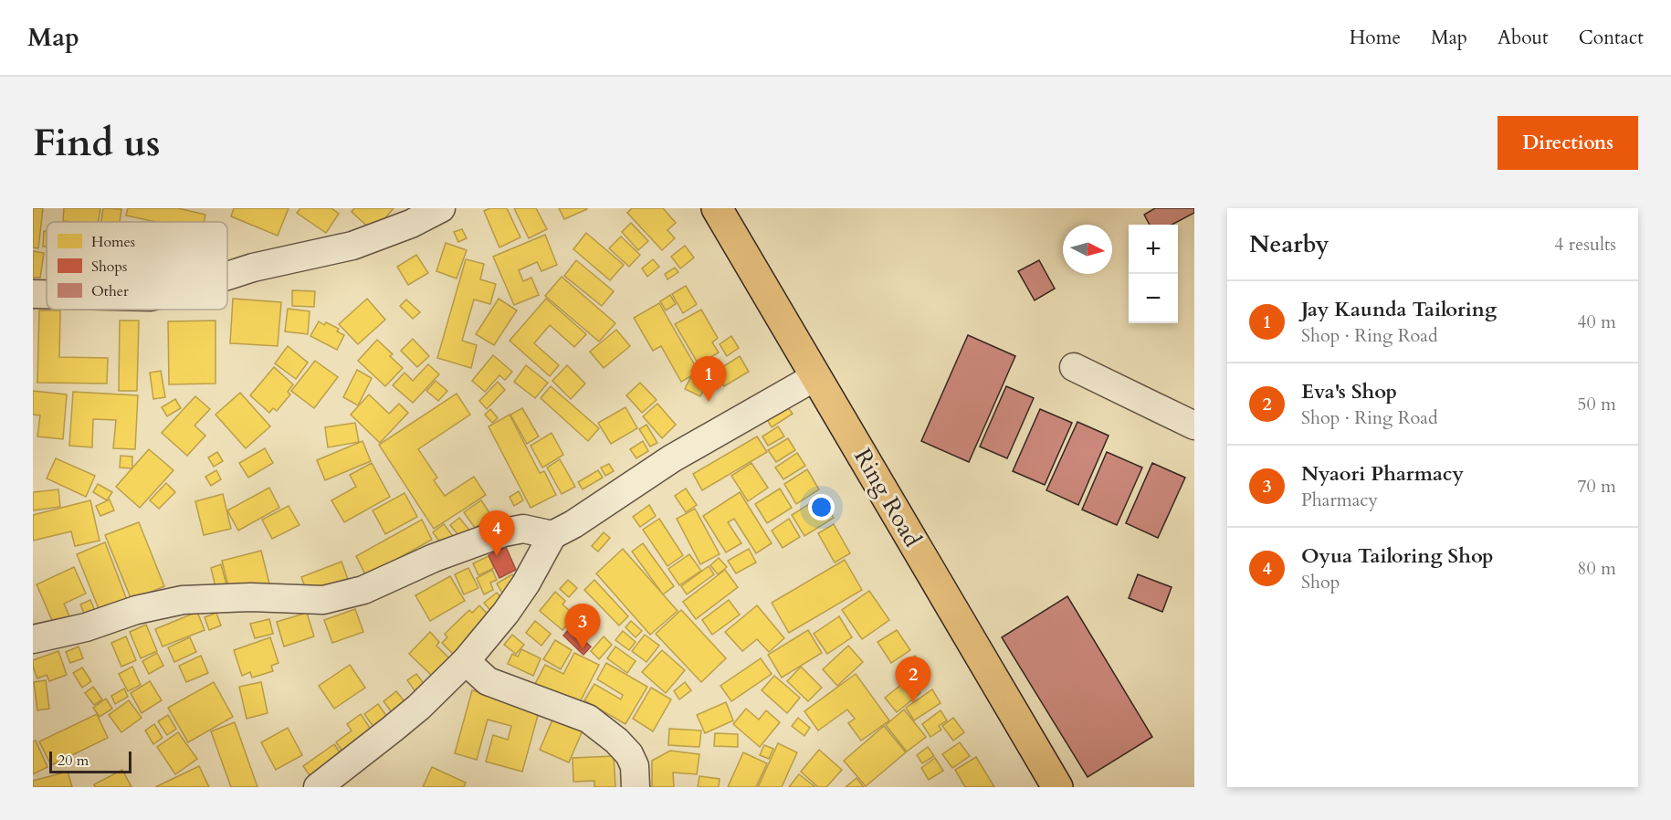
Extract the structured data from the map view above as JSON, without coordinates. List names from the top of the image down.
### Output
{
  "streets": {
    "main road": ["Ring Road"]
  },
  "legend": ["Homes", "Shops", "Other"],
  "scale_bar": "20 m",
  "north": "right",
  "page": {
    "header": "Map",
    "nav": [
      "Home",
      "Map",
      "About",
      "Contact"
    ],
    "buttons": "Directions",
    "title": "Find us",
    "heading": ["Nearby", "4 results"],
    "map_buttons": ["+", "−"],
    "list": [
      {
        "mark": "1",
        "name": "Jay Kaunda Tailoring",
        "note": "Shop · Ring Road",
        "value": "40 m"
      },
      {
        "mark": "2",
        "name": "Eva's Shop",
        "note": "Shop · Ring Road",
        "value": "50 m"
      },
      {
        "mark": "3",
        "name": "Nyaori Pharmacy",
        "note": "Pharmacy",
        "value": "70 m"
      },
      {
        "mark": "4",
        "name": "Oyua Tailoring Shop",
        "note": "Shop",
        "value": "80 m"
      }
    ],
    "pins": [
      "1",
      "4",
      "3",
      "2"
    ],
    "scale": "20 m"
  }
}
